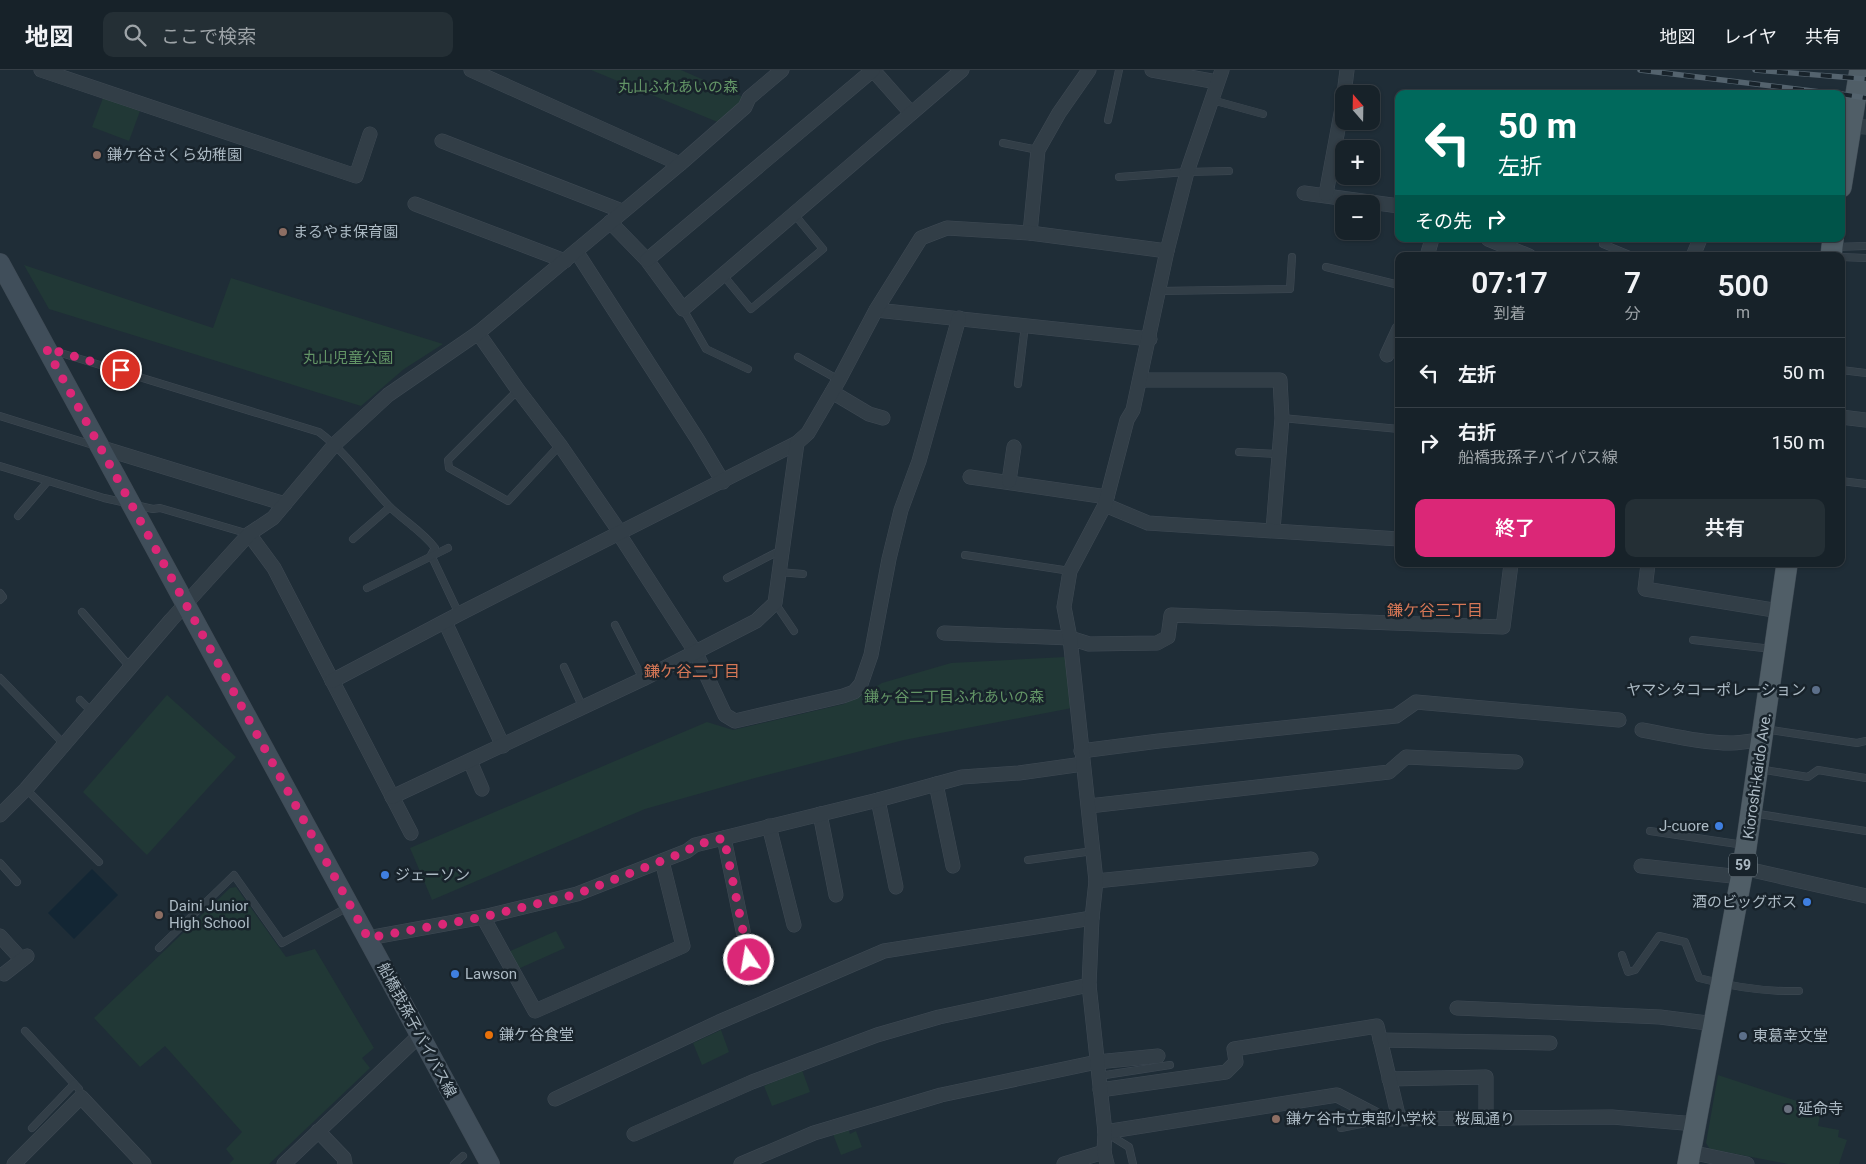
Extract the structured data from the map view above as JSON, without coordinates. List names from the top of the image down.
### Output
{
  "streets": {
    "main road": ["Kioroshi-kaido Ave.", "59"],
    "street": ["船橋我孫子バイパス線", "桜風通り"]
  },
  "crossings": [
    ["Kioroshi-kaido Ave.", "桜風通り"]
  ],
  "districts": ["鎌ケ谷三丁目", "鎌ケ谷二丁目"],
  "parks": ["丸山ふれあいの森", "丸山児童公園", "鎌ヶ谷二丁目ふれあいの森"],
  "places": [
    "鎌ケ谷さくら幼稚園",
    "まるやま保育園",
    "ヤマシタコーポレーション",
    "J-cuore",
    "ジェーソン",
    "酒のビッグボス",
    "Daini Junior High School",
    "Lawson",
    "鎌ケ谷食堂",
    "東葛幸文堂",
    "延命寺",
    "鎌ケ谷市立東部小学校"
  ],
  "north": "top",
  "page": {
    "header": "地図",
    "search": "ここで検索",
    "nav": ["地図", "レイヤ", "共有"],
    "map_buttons": ["+", "−"],
    "turn": ["50 m", "左折"],
    "then": "その先",
    "eta": [
      "07:17",
      "到着",
      "7",
      "分",
      "500",
      "m"
    ],
    "list": [
      {
        "name": "左折",
        "value": "50 m"
      },
      {
        "name": "右折",
        "note": "船橋我孫子バイパス線",
        "value": "150 m"
      }
    ],
    "buttons": ["終了", "共有"]
  }
}
